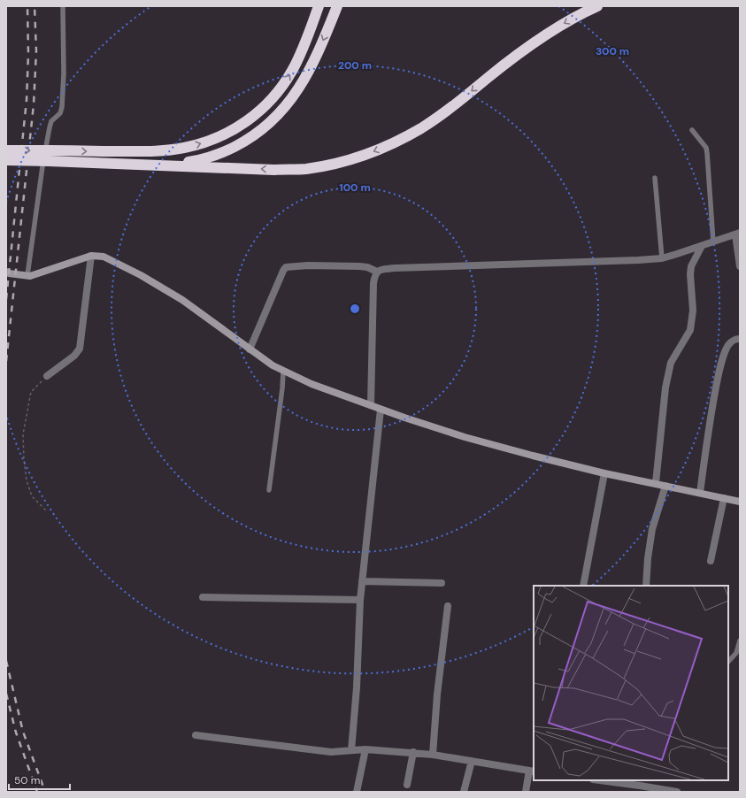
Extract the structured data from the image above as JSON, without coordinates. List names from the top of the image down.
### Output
{
  "scale_bar": "50 m",
  "rings": ["300 m", "200 m", "100 m"]
}
